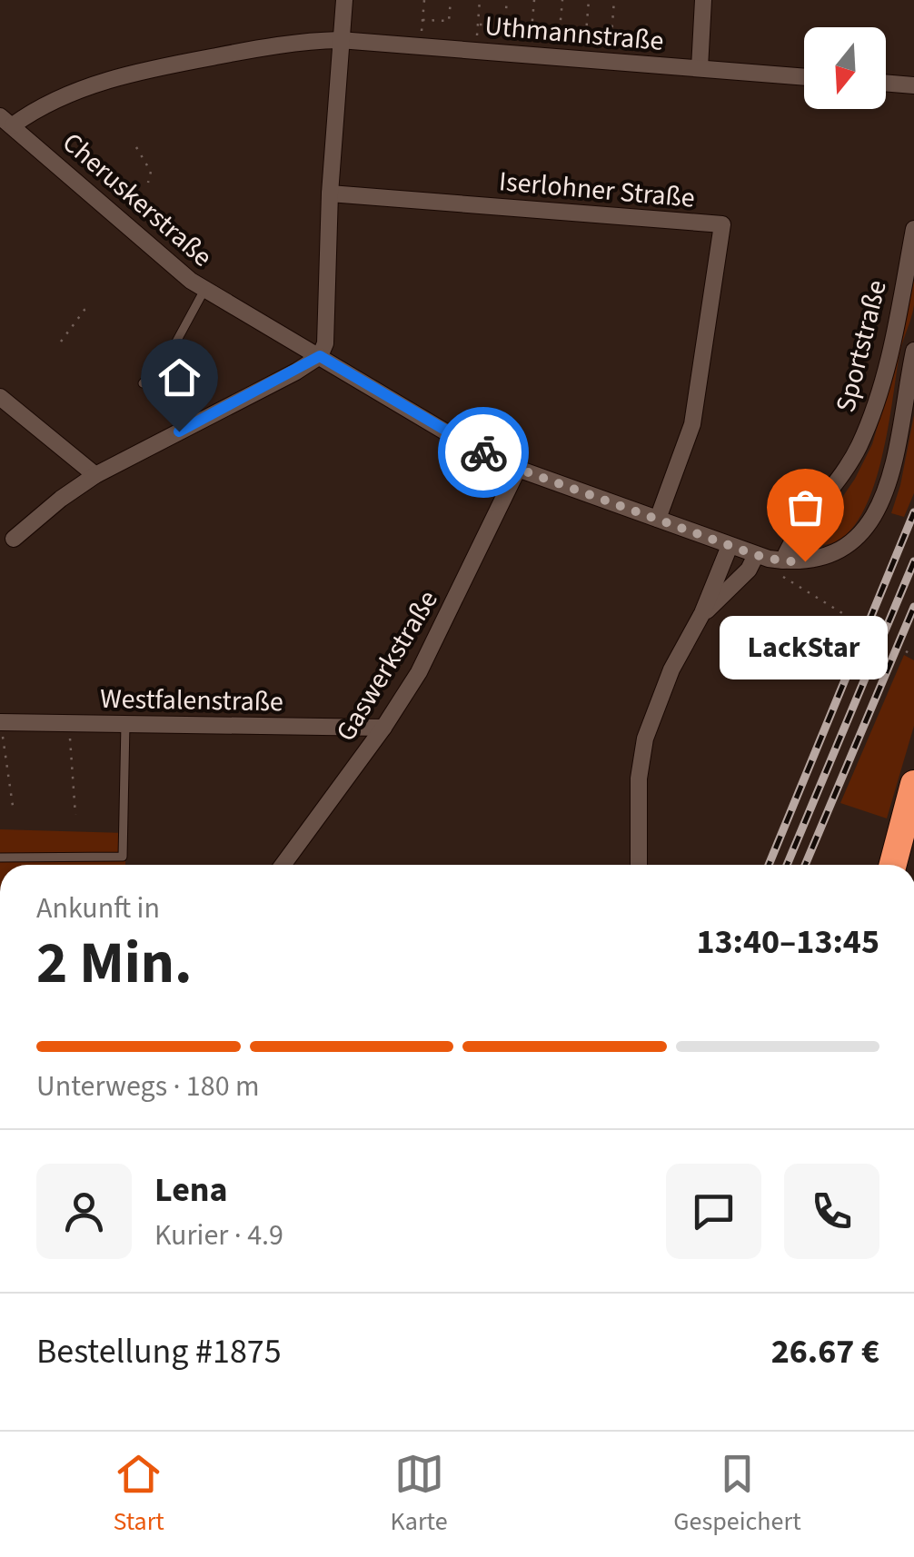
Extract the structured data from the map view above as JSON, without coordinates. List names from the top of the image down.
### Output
{
  "streets": {
    "street": [
      "Uthmannstraße",
      "Iserlohner Straße",
      "Cheruskerstraße",
      "Sportstraße",
      "Gaswerkstraße",
      "Westfalenstraße"
    ]
  },
  "crossings": [
    ["Uthmannstraße", "Cheruskerstraße"],
    ["Iserlohner Straße", "Cheruskerstraße"],
    ["Cheruskerstraße", "Sportstraße"],
    ["Cheruskerstraße", "Gaswerkstraße"],
    ["Gaswerkstraße", "Westfalenstraße"]
  ],
  "places": ["LackStar"],
  "north": "bottom",
  "page": {
    "bubble": "LackStar",
    "heading": ["2 Min.", "Ankunft in", "13:40–13:45"],
    "panel": [
      "Lena",
      "Kurier · 4.9",
      "Bestellung #1875",
      "26.67 €"
    ],
    "bar": "Unterwegs · 180 m",
    "tabs": ["Start", "Karte", "Gespeichert"]
  }
}
